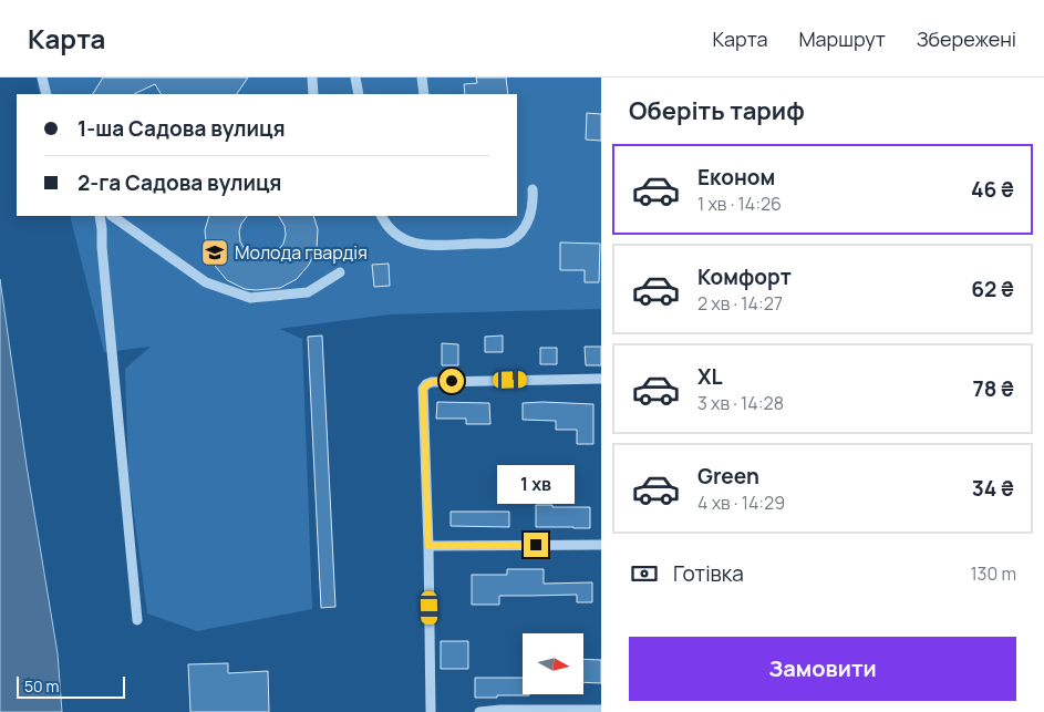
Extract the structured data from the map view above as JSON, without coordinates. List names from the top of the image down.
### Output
{
  "places": {
    "school or university": ["Молода гвардія"]
  },
  "scale_bar": "50 m",
  "north": "right",
  "page": {
    "header": "Карта",
    "nav": ["Карта", "Маршрут", "Збережені"],
    "heading": "Оберіть тариф",
    "banner": ["1-ша Садова вулиця", "2-га Садова вулиця"],
    "list": [
      {
        "name": "Економ",
        "note": "1 хв · 14:26",
        "value": "46 ₴"
      },
      {
        "name": "Комфорт",
        "note": "2 хв · 14:27",
        "value": "62 ₴"
      },
      {
        "name": "XL",
        "note": "3 хв · 14:28",
        "value": "78 ₴"
      },
      {
        "name": "Green",
        "note": "4 хв · 14:29",
        "value": "34 ₴"
      }
    ],
    "bubble": "1 хв",
    "pay": ["Готівка", "130 m"],
    "buttons": "Замовити",
    "scale": "50 m"
  }
}
